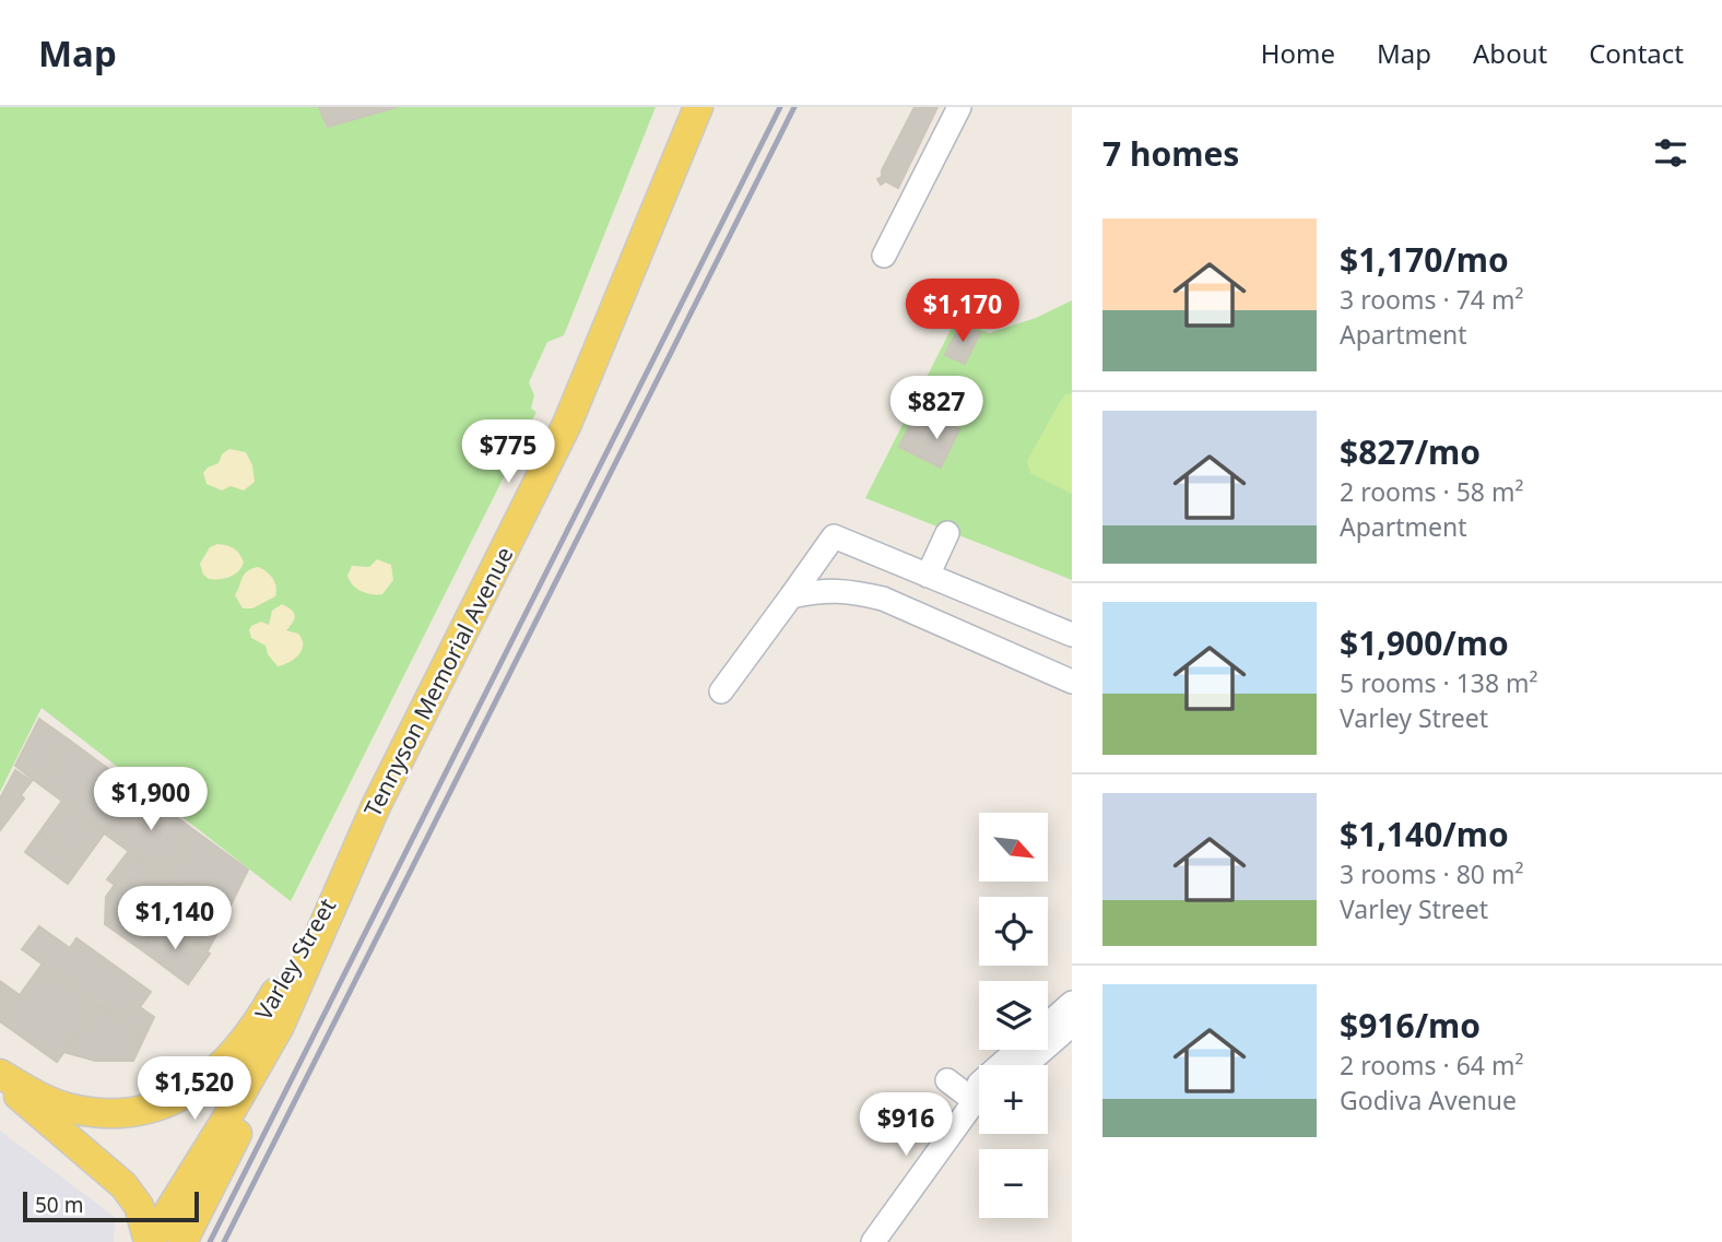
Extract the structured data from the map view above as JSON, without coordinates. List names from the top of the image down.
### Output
{
  "streets": {
    "main road": ["Tennyson Memorial Avenue", "Varley Street"]
  },
  "crossings": [
    ["Tennyson Memorial Avenue", "Varley Street"]
  ],
  "scale_bar": "50 m",
  "north": "bottom right",
  "page": {
    "header": "Map",
    "nav": [
      "Home",
      "Map",
      "About",
      "Contact"
    ],
    "heading": "7 homes",
    "list": [
      {
        "name": "$1,170/mo",
        "note": "3 rooms · 74 m² · Apartment"
      },
      {
        "name": "$827/mo",
        "note": "2 rooms · 58 m² · Apartment"
      },
      {
        "name": "$1,900/mo",
        "note": "5 rooms · 138 m² · Varley Street"
      },
      {
        "name": "$1,140/mo",
        "note": "3 rooms · 80 m² · Varley Street"
      },
      {
        "name": "$916/mo",
        "note": "2 rooms · 64 m² · Godiva Avenue"
      }
    ],
    "price": [
      "$1,170",
      "$827",
      "$775",
      "$1,900",
      "$1,140",
      "$1,520",
      "$916"
    ],
    "map_buttons": ["+", "−"],
    "scale": "50 m"
  }
}
